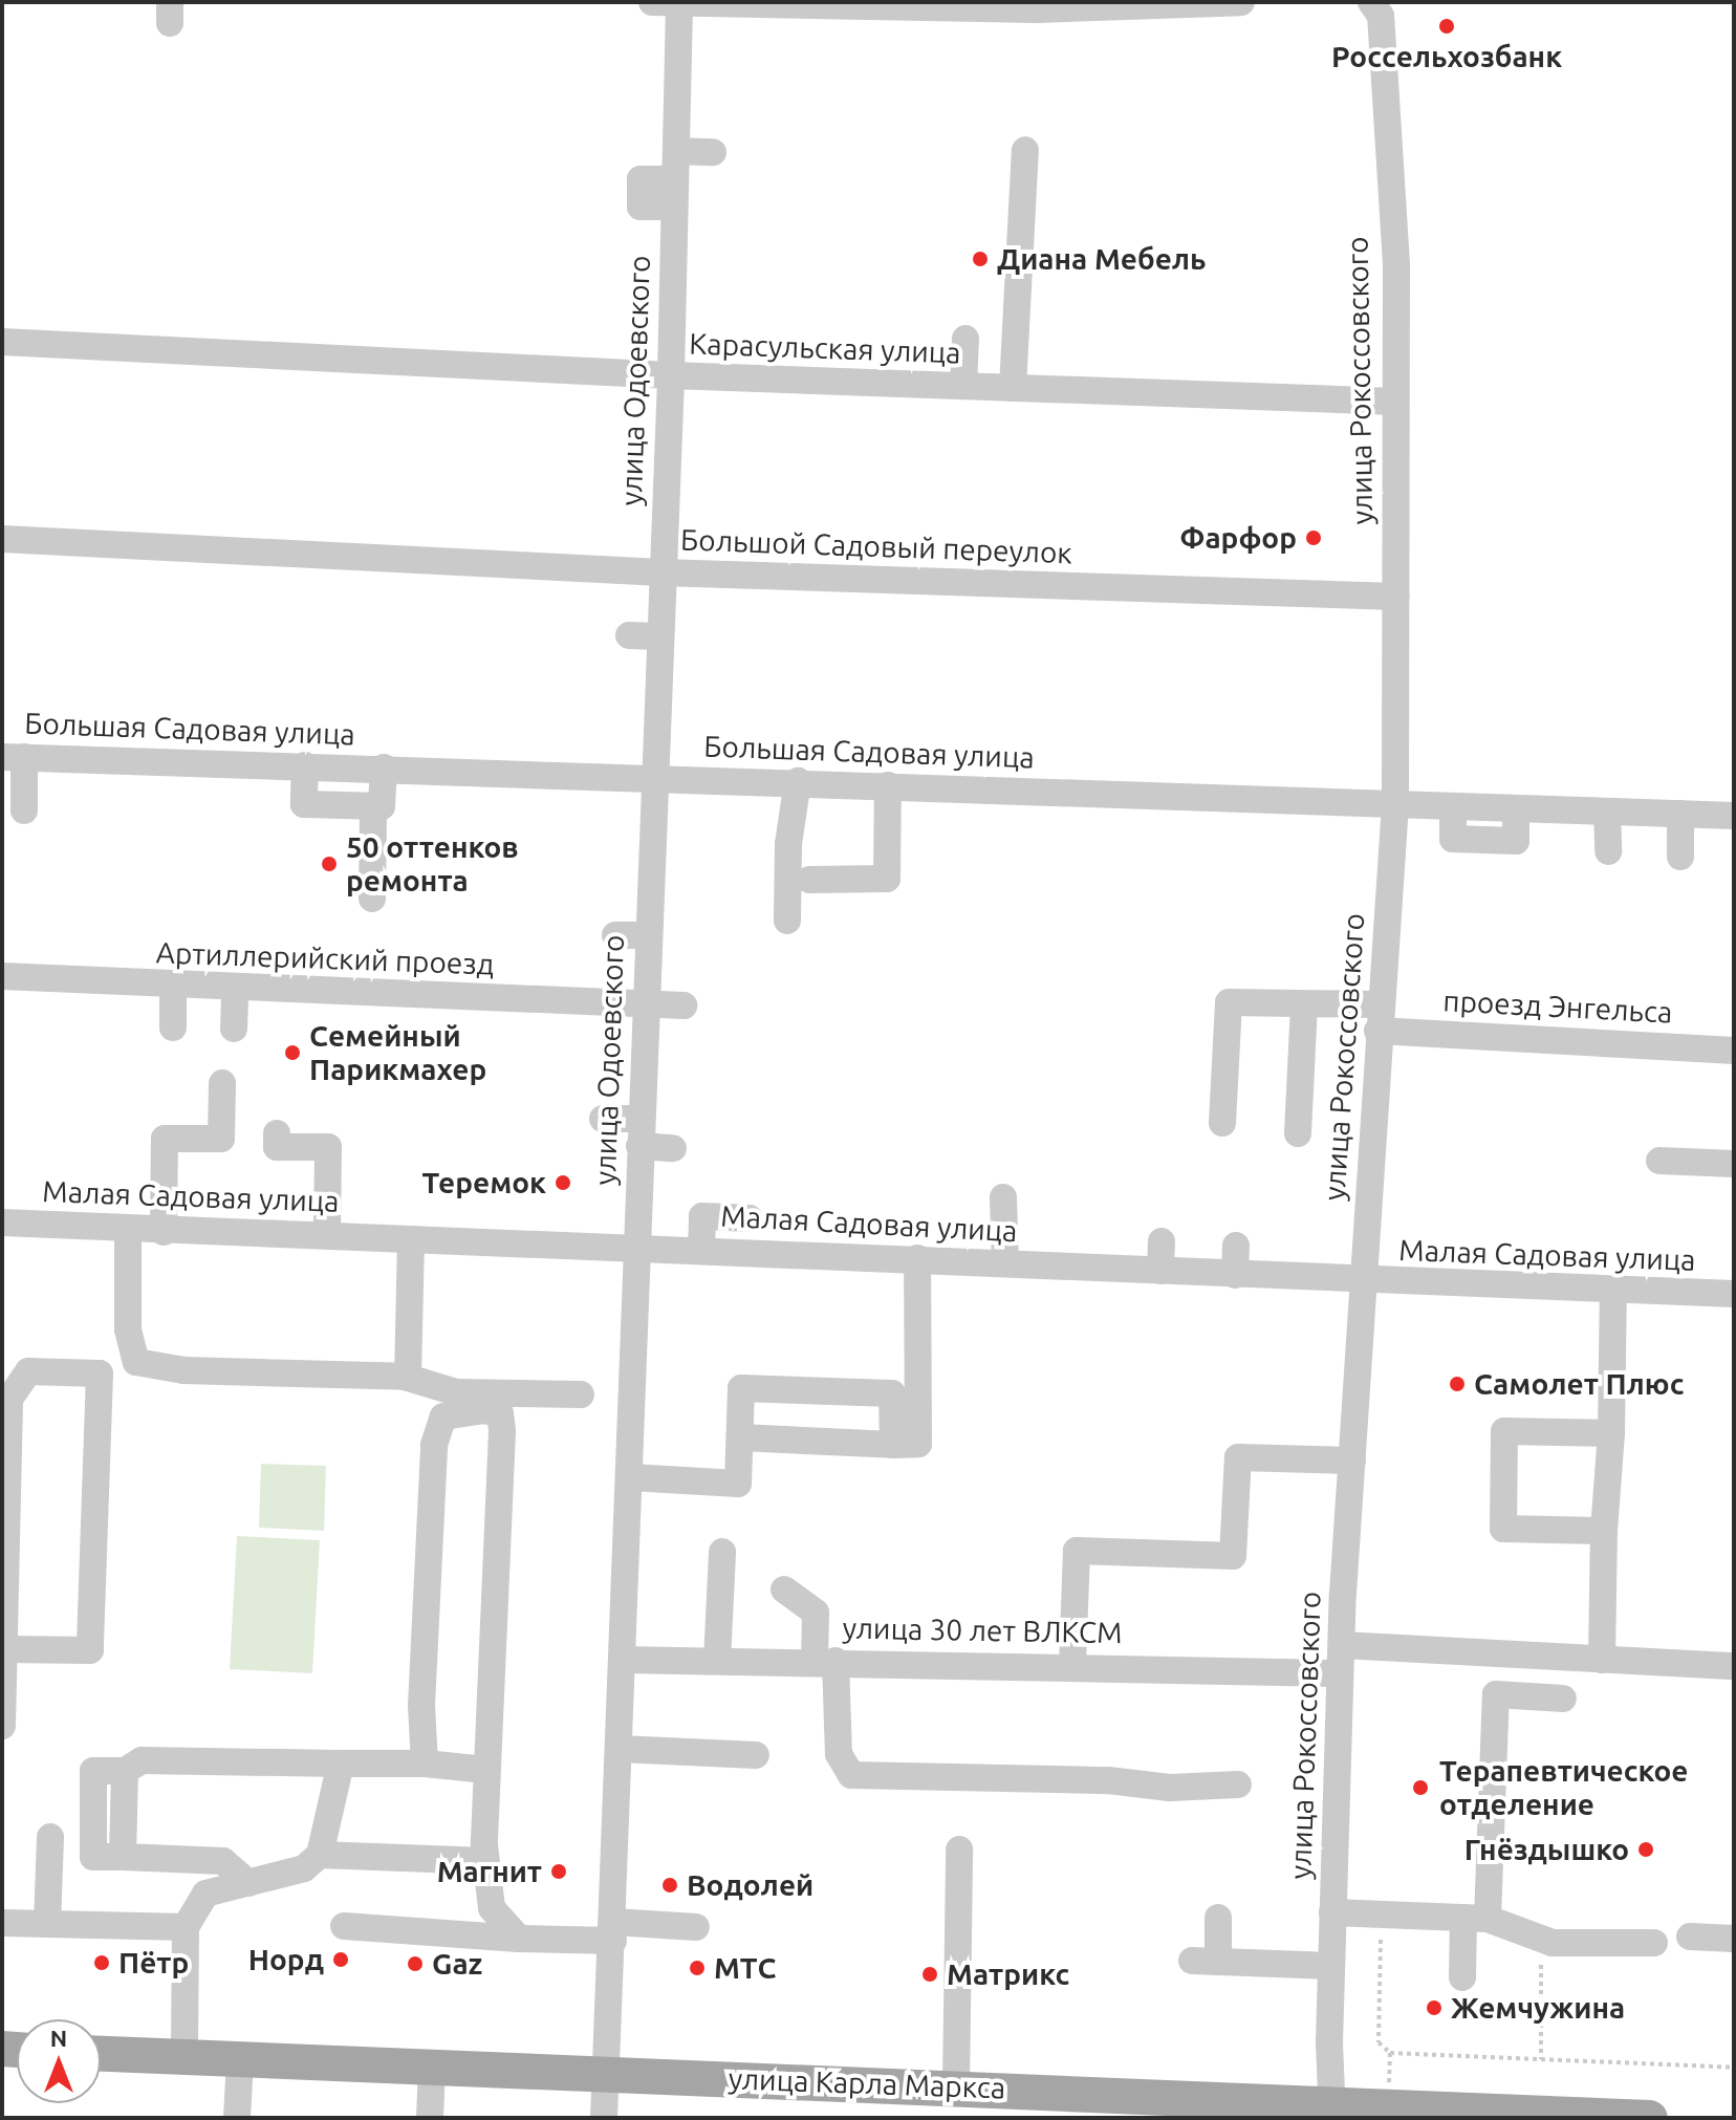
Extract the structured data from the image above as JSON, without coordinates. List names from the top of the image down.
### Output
{
  "streets": {
    "main road": ["улица Карла Маркса"],
    "street": [
      "Карасульская улица",
      "улица Одоевского",
      "улица Рокоссовского",
      "Большой Садовый переулок",
      "Большая Садовая улица",
      "Артиллерийский проезд",
      "проезд Энгельса",
      "Малая Садовая улица",
      "улица 30 лет ВЛКСМ"
    ]
  },
  "crossings": [
    ["Карасульская улица", "улица Одоевского"],
    ["Карасульская улица", "улица Рокоссовского"],
    ["улица Одоевского", "Большой Садовый переулок"],
    ["улица Одоевского", "Большая Садовая улица"],
    ["улица Одоевского", "Артиллерийский проезд"],
    ["улица Одоевского", "Малая Садовая улица"],
    ["улица Одоевского", "улица 30 лет ВЛКСМ"],
    ["улица Одоевского", "улица Карла Маркса"],
    ["улица Рокоссовского", "Большой Садовый переулок"],
    ["улица Рокоссовского", "Большая Садовая улица"],
    ["улица Рокоссовского", "проезд Энгельса"],
    ["улица Рокоссовского", "Малая Садовая улица"],
    ["улица Рокоссовского", "улица 30 лет ВЛКСМ"],
    ["улица Рокоссовского", "улица Карла Маркса"]
  ],
  "places": [
    "Россельхозбанк",
    "Диана Мебель",
    "Фарфор",
    "50 оттенков ремонта",
    "Семейный Парикмахер",
    "Теремок",
    "Самолет Плюс",
    "Терапевтическое отделение",
    "Гнёздышко",
    "Магнит",
    "Водолей",
    "Норд",
    "Пётр",
    "Gaz",
    "МТС",
    "Матрикс",
    "Жемчужина"
  ],
  "north": "top"
}
